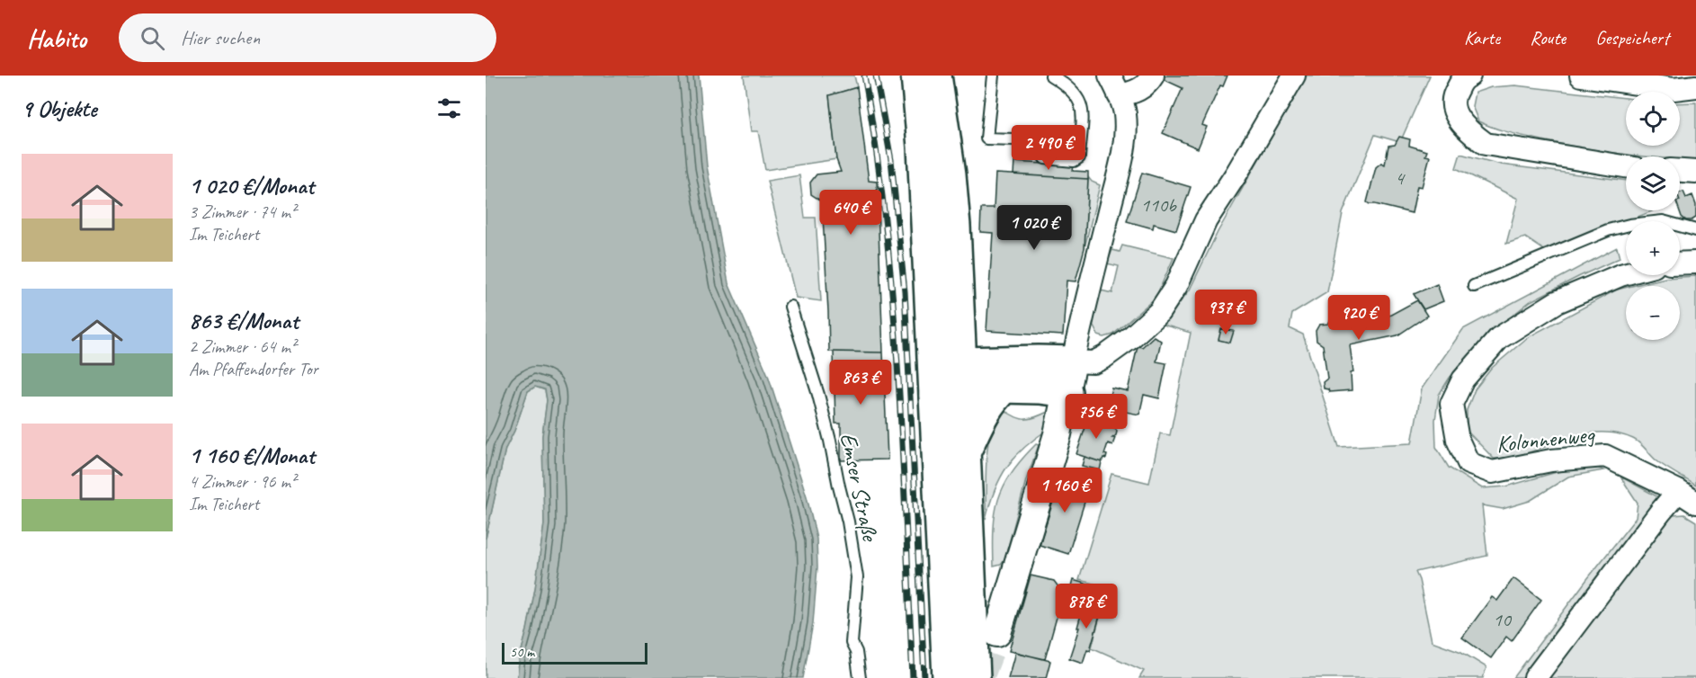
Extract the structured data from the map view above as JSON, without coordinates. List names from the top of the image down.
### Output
{
  "streets": {
    "street": ["Kolonnenweg"],
    "lane": ["Emser Straße"]
  },
  "house_numbers": ["4", "110b", "10"],
  "scale_bar": "50 m",
  "page": {
    "header": "Habito",
    "search": "Hier suchen",
    "nav": ["Karte", "Route", "Gespeichert"],
    "heading": "9 Objekte",
    "map_buttons": ["+", "−"],
    "price": [
      "2 490 €",
      "640 €",
      "1 020 €",
      "937 €",
      "920 €",
      "863 €",
      "756 €",
      "1 160 €",
      "878 €"
    ],
    "list": [
      {
        "name": "1 020 €/Monat",
        "note": "3 Zimmer · 74 m² · Im Teichert"
      },
      {
        "name": "863 €/Monat",
        "note": "2 Zimmer · 64 m² · Am Pfaffendorfer Tor"
      },
      {
        "name": "1 160 €/Monat",
        "note": "4 Zimmer · 96 m² · Im Teichert"
      }
    ],
    "scale": "50 m"
  }
}
